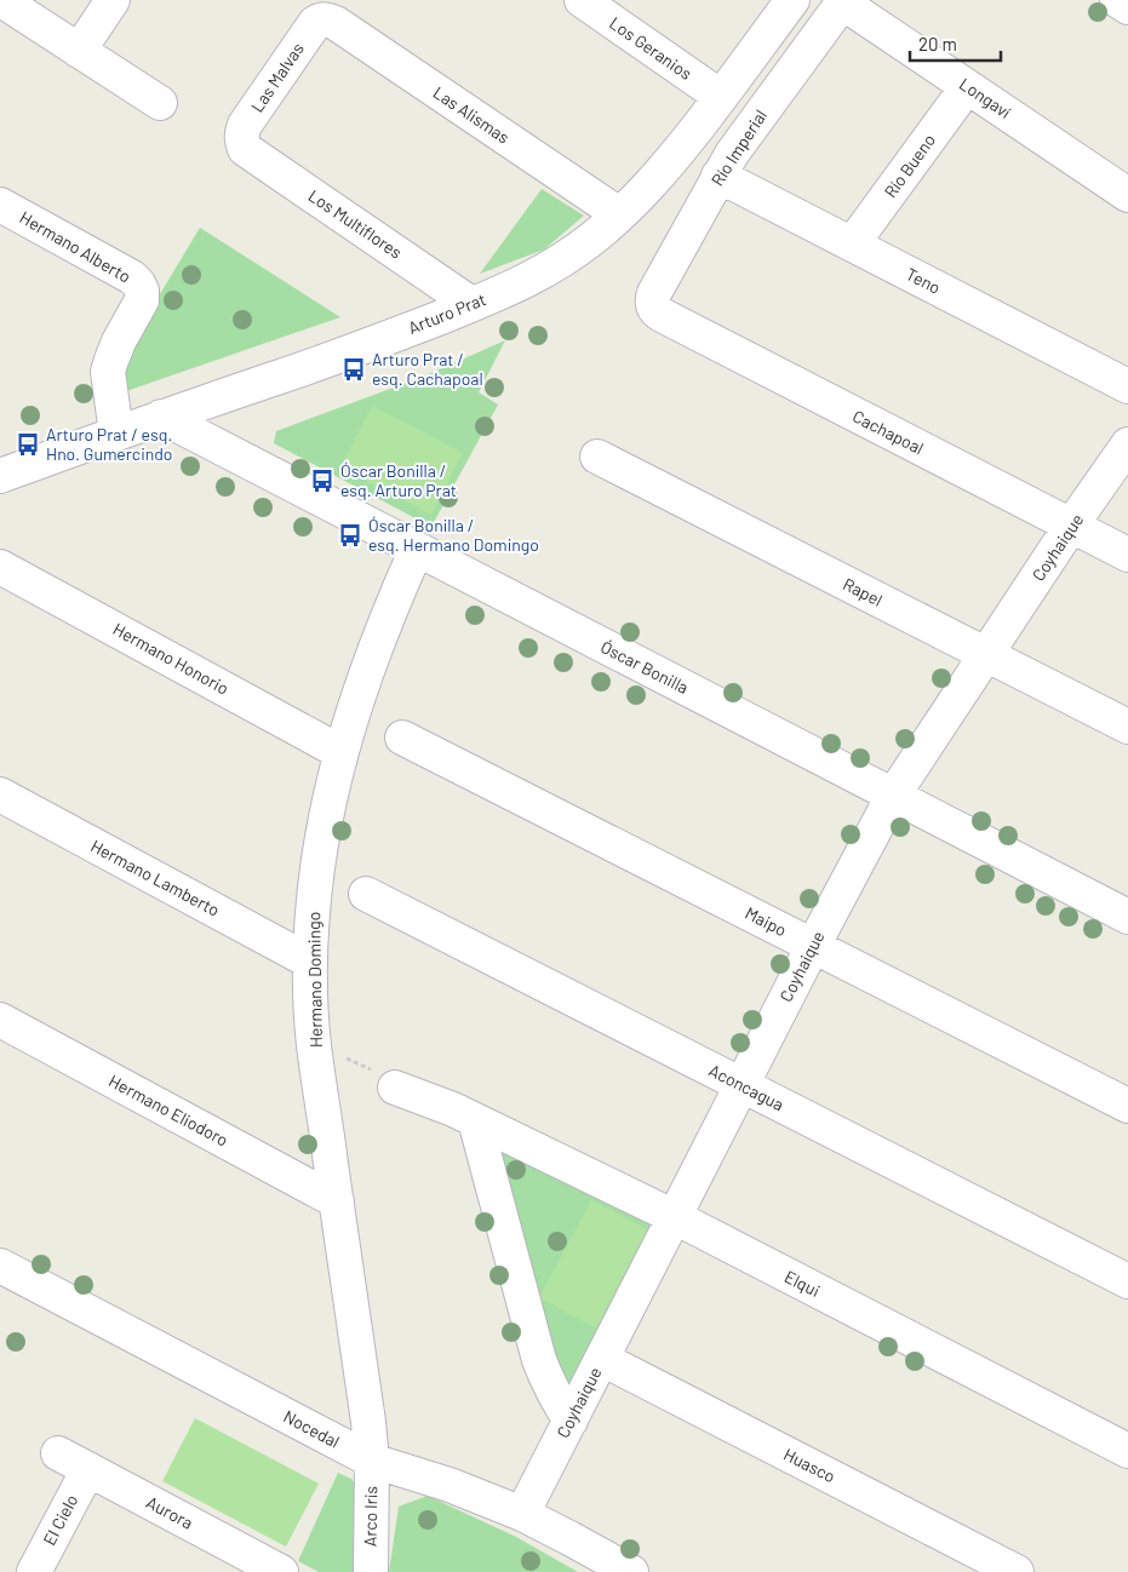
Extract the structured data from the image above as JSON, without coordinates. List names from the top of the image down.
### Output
{
  "streets": {
    "street": [
      "Los Geranios",
      "Las Malvas",
      "Longaví",
      "Las Alismas",
      "Río Imperial",
      "Río Bueno",
      "Los Multiflores",
      "Hermano Alberto",
      "Teno",
      "Arturo Prat",
      "Cachapoal",
      "Coyhaique",
      "Rapel",
      "Hermano Honorio",
      "Óscar Bonilla",
      "Hermano Lamberto",
      "Maipo",
      "Hermano Domingo",
      "Aconcagua",
      "Hermano Eliodoro",
      "Elqui",
      "Nocedal",
      "Huasco",
      "Aurora",
      "Arco Iris",
      "El Cielo"
    ]
  },
  "crossings": [
    ["Los Geranios", "Arturo Prat"],
    ["Las Malvas", "Las Alismas"],
    ["Las Malvas", "Los Multiflores"],
    ["Longaví", "Río Imperial"],
    ["Longaví", "Río Bueno"],
    ["Las Alismas", "Arturo Prat"],
    ["Río Imperial", "Teno"],
    ["Río Imperial", "Cachapoal"],
    ["Río Bueno", "Teno"],
    ["Los Multiflores", "Arturo Prat"],
    ["Hermano Alberto", "Arturo Prat"],
    ["Arturo Prat", "Óscar Bonilla"],
    ["Cachapoal", "Coyhaique"],
    ["Coyhaique", "Rapel"],
    ["Coyhaique", "Óscar Bonilla"],
    ["Coyhaique", "Maipo"],
    ["Coyhaique", "Aconcagua"],
    ["Coyhaique", "Elqui"],
    ["Coyhaique", "Nocedal"],
    ["Coyhaique", "Huasco"],
    ["Hermano Honorio", "Hermano Domingo"],
    ["Óscar Bonilla", "Hermano Domingo"],
    ["Hermano Lamberto", "Hermano Domingo"],
    ["Hermano Domingo", "Hermano Eliodoro"],
    ["Hermano Domingo", "Nocedal"],
    ["Hermano Domingo", "Arco Iris"],
    ["Nocedal", "Arco Iris"],
    ["Aurora", "El Cielo"]
  ],
  "places": {
    "bus stop": [
      "Arturo Prat / esq. Cachapoal",
      "Arturo Prat / esq. Hno. Gumercindo",
      "Óscar Bonilla / esq. Arturo Prat",
      "Óscar Bonilla / esq. Hermano Domingo"
    ]
  },
  "scale_bar": "20 m"
}
